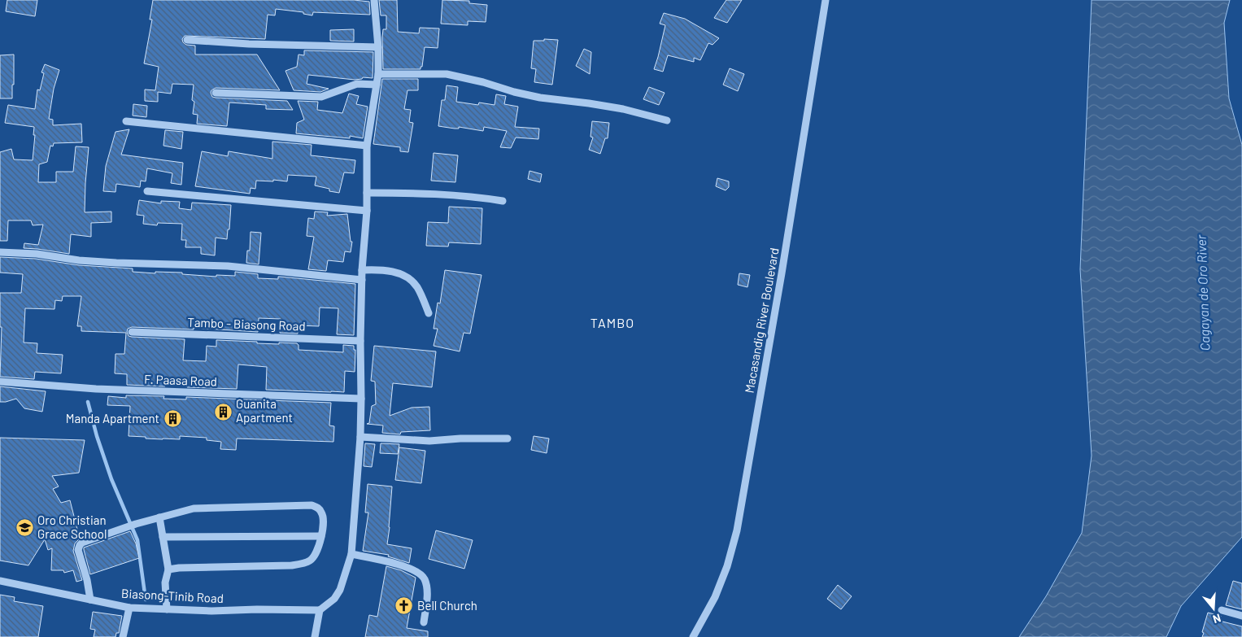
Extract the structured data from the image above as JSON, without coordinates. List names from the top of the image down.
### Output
{
  "streets": {
    "street": [
      "Macasandig River Boulevard",
      "Tambo - Biasong Road",
      "F. Paasa Road",
      "Biasong-Tinib Road"
    ]
  },
  "districts": ["TAMBO"],
  "water": ["Cagayan de Oro River"],
  "places": {
    "building": ["Guanita Apartment", "Manda Apartment"],
    "school or university": ["Oro Christian Grace School"],
    "church": ["Bell Church"]
  },
  "north": "bottom"
}
